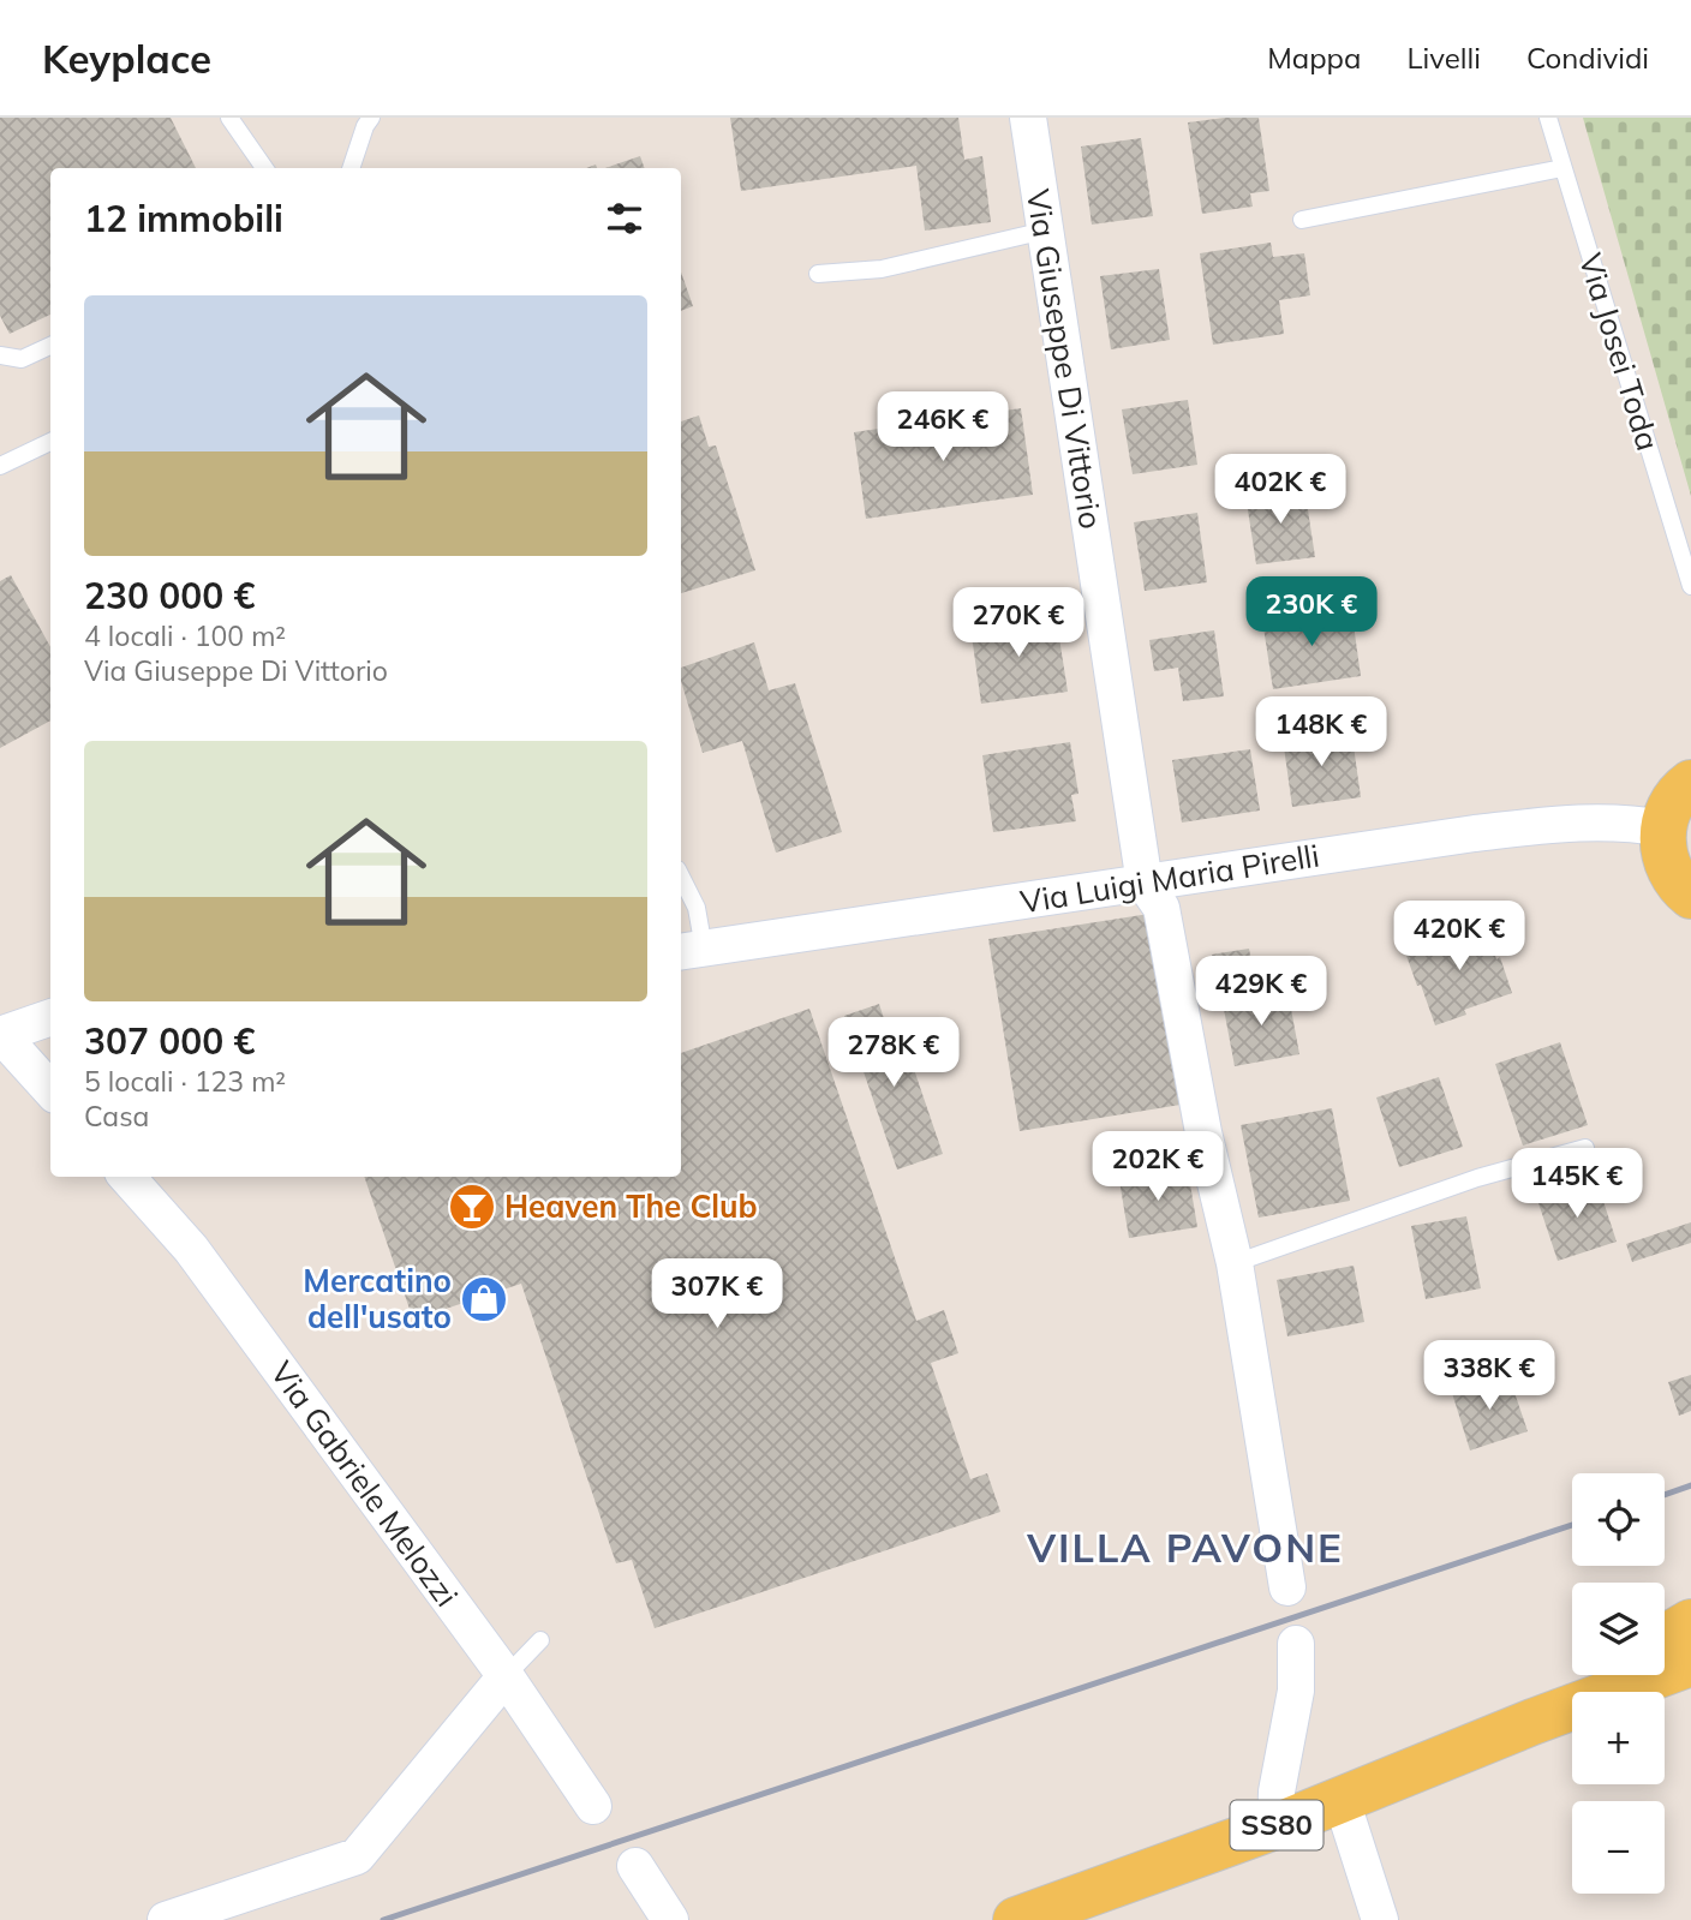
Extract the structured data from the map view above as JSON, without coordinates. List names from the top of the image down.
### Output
{
  "streets": {
    "main road": ["SS80"],
    "street": ["Via Giuseppe Di Vittorio", "Via Luigi Maria Pirelli", "Via Gabriele Melozzi"],
    "lane": ["Via Josei Toda"]
  },
  "crossings": [
    ["Via Giuseppe Di Vittorio", "Via Luigi Maria Pirelli"]
  ],
  "districts": ["VILLA PAVONE"],
  "places": {
    "bar": ["Heaven The Club"],
    "shop": ["Mercatino dell'usato"]
  },
  "page": {
    "header": "Keyplace",
    "nav": ["Mappa", "Livelli", "Condividi"],
    "heading": "12 immobili",
    "list": [
      {
        "name": "230 000 €",
        "note": "4 locali · 100 m² · Via Giuseppe Di Vittorio"
      },
      {
        "name": "307 000 €",
        "note": "5 locali · 123 m² · Casa"
      }
    ],
    "price": [
      "246K €",
      "402K €",
      "230K €",
      "270K €",
      "148K €",
      "420K €",
      "429K €",
      "278K €",
      "202K €",
      "145K €",
      "307K €",
      "338K €"
    ],
    "map_buttons": ["+", "−"]
  }
}
